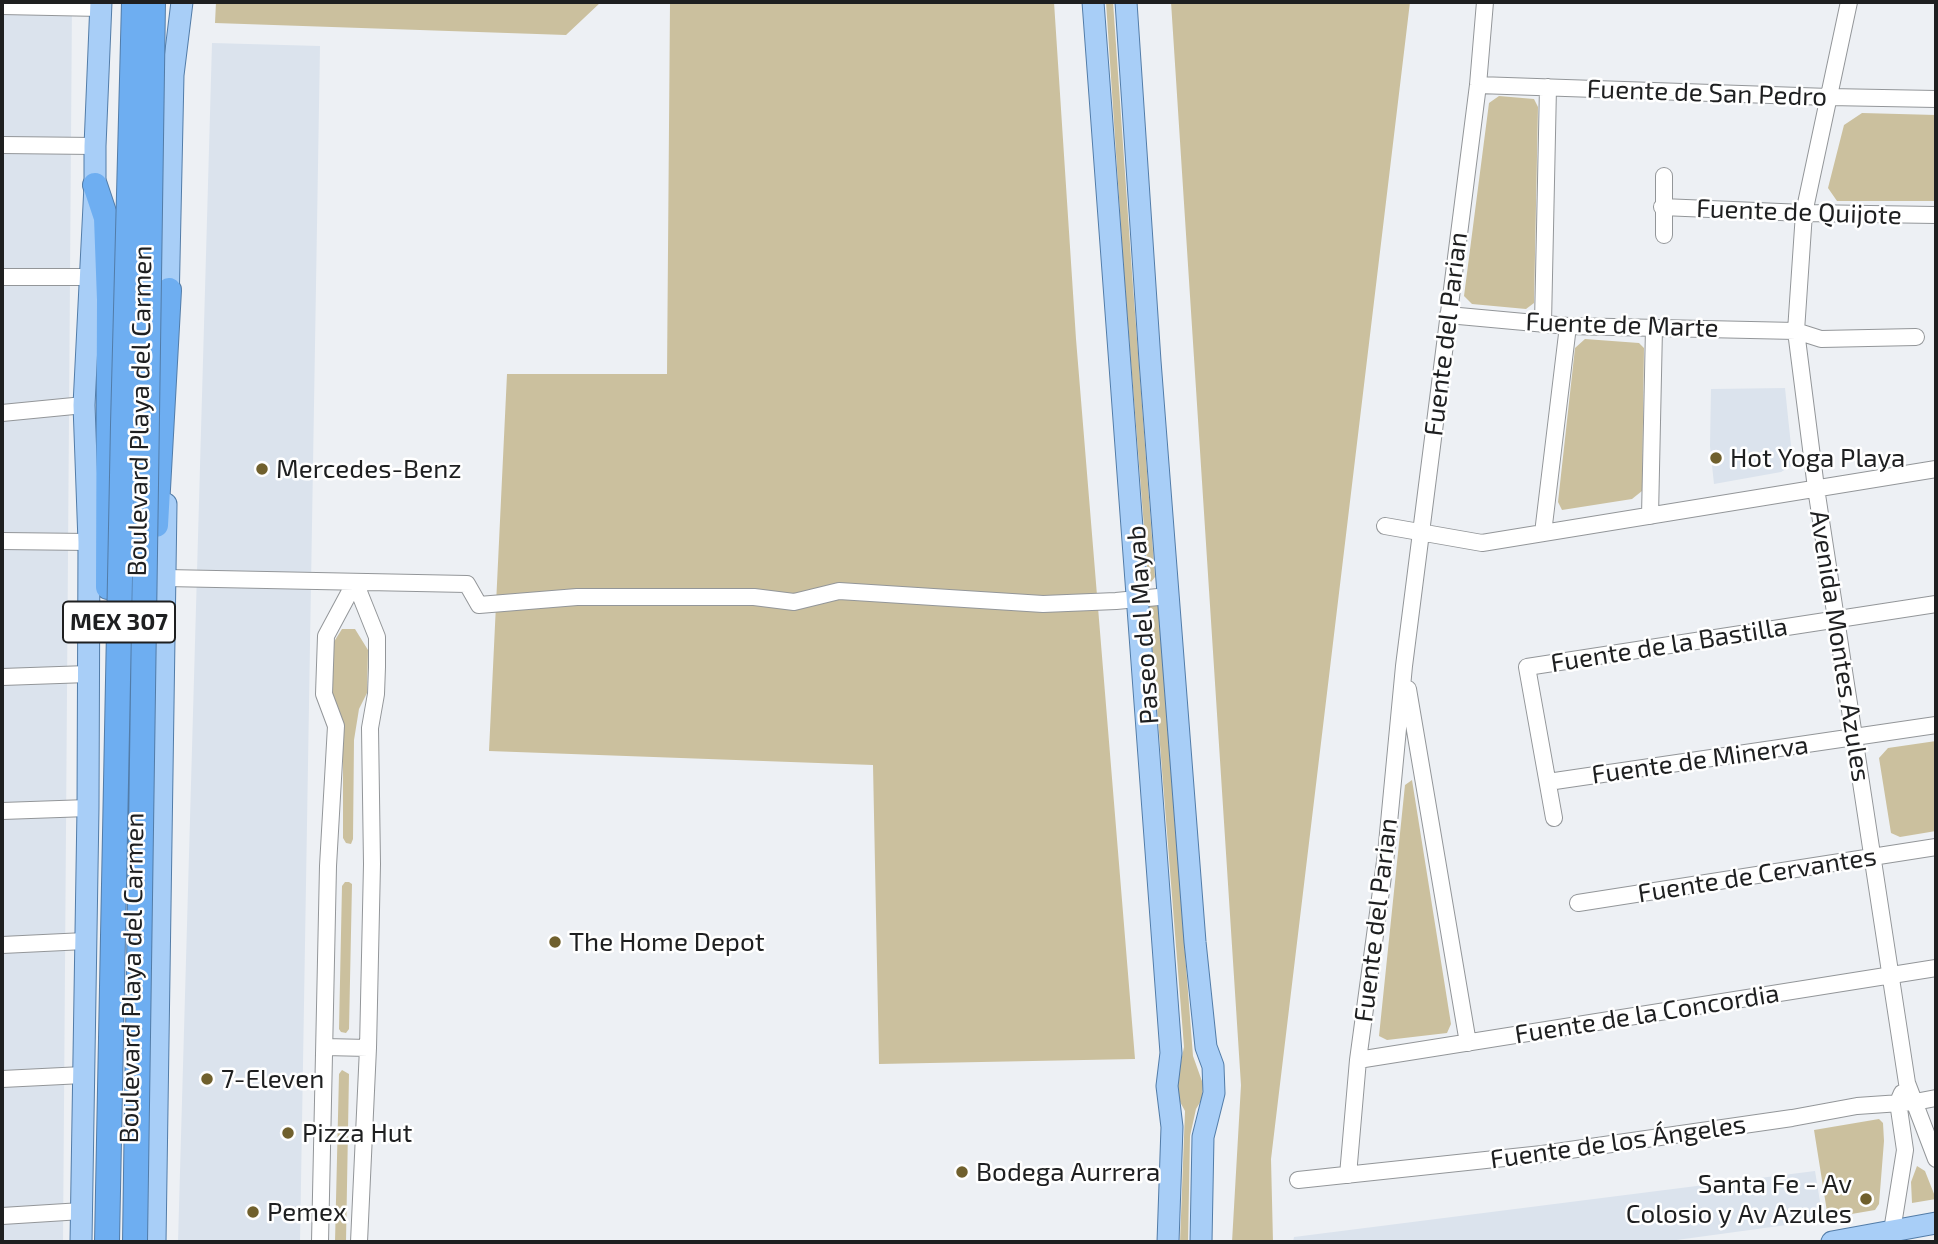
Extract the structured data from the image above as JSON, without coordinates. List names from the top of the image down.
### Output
{
  "streets": {
    "highway": ["MEX 307"],
    "main road": ["Boulevard Playa del Carmen", "Paseo del Mayab"],
    "street": [
      "Fuente de San Pedro",
      "Fuente de Quijote",
      "Fuente de Marte",
      "Fuente del Parian",
      "Fuente de la Bastilla",
      "Avenida Montes Azules",
      "Fuente de Minerva",
      "Fuente de Cervantes",
      "Fuente de la Concordia",
      "Fuente de los Ángeles"
    ]
  },
  "crossings": [
    ["Fuente de San Pedro", "Fuente del Parian"],
    ["Fuente de San Pedro", "Avenida Montes Azules"],
    ["Fuente de Quijote", "Avenida Montes Azules"],
    ["Fuente de Marte", "Fuente del Parian"],
    ["Fuente de Marte", "Avenida Montes Azules"],
    ["Fuente del Parian", "Fuente de la Concordia"],
    ["Fuente del Parian", "Fuente de los Ángeles"],
    ["Fuente de la Bastilla", "Avenida Montes Azules"],
    ["Fuente de la Bastilla", "Fuente de Minerva"],
    ["Avenida Montes Azules", "Fuente de Minerva"],
    ["Avenida Montes Azules", "Fuente de Cervantes"],
    ["Avenida Montes Azules", "Fuente de la Concordia"],
    ["Avenida Montes Azules", "Fuente de los Ángeles"]
  ],
  "places": [
    "Hot Yoga Playa",
    "Mercedes-Benz",
    "The Home Depot",
    "7-Eleven",
    "Pizza Hut",
    "Bodega Aurrera",
    "Santa Fe - Av Colosio y Av Azules",
    "Pemex"
  ]
}
